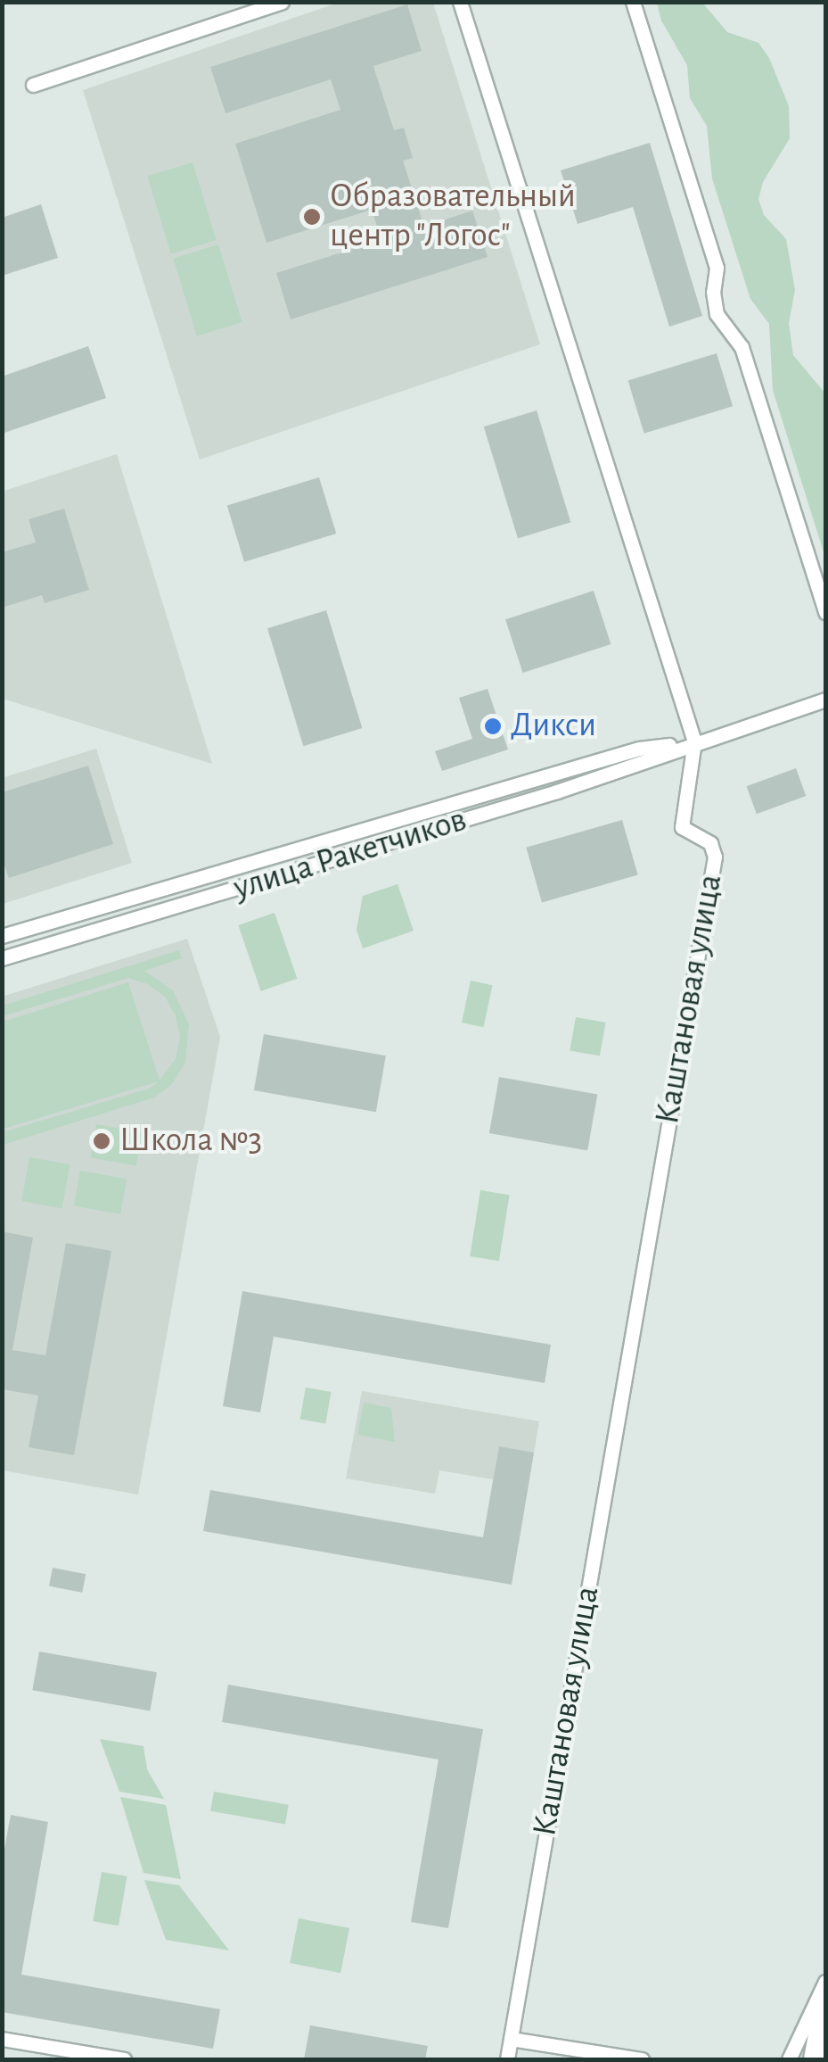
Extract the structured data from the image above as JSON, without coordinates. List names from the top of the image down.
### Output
{
  "streets": {
    "street": ["улица Ракетчиков", "Каштановая улица"]
  },
  "crossings": [
    ["улица Ракетчиков", "Каштановая улица"]
  ],
  "places": ["Образовательный центр \"Логос\"", "Дикси", "Школа №3"]
}
